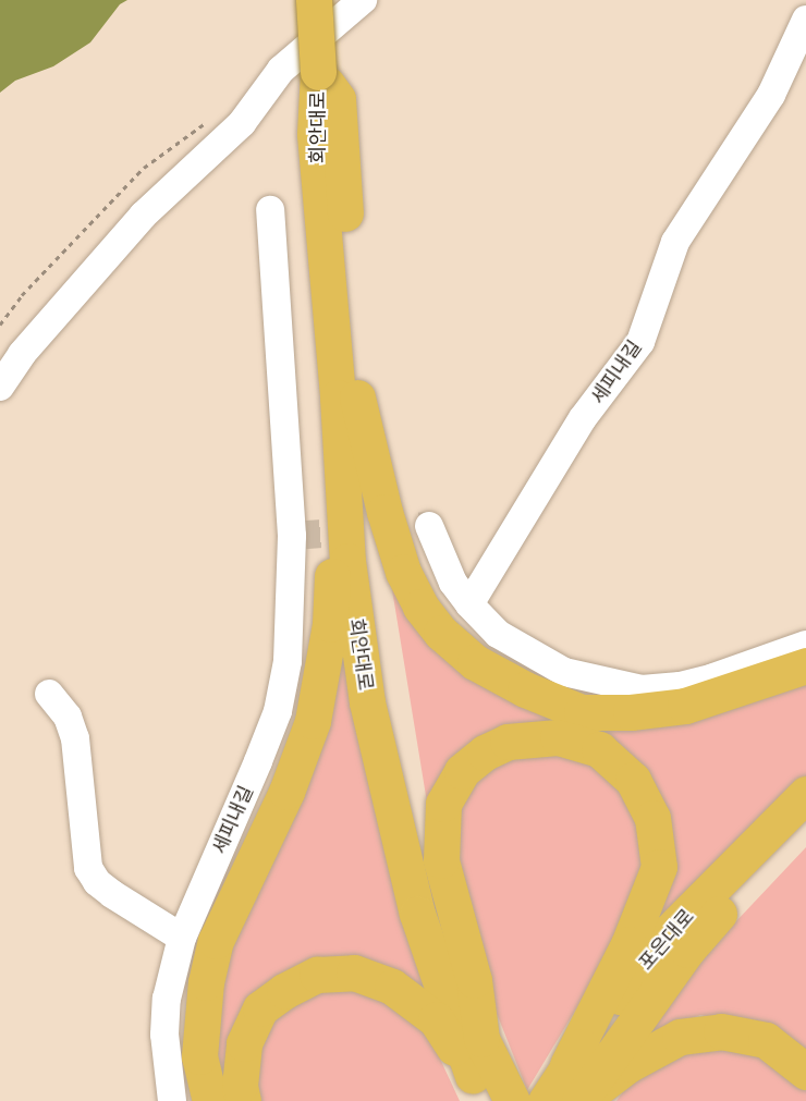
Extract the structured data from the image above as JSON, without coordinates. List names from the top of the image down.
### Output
{
  "streets": {
    "highway": ["회안대로", "포은대로"],
    "street": ["세피내길"]
  }
}
